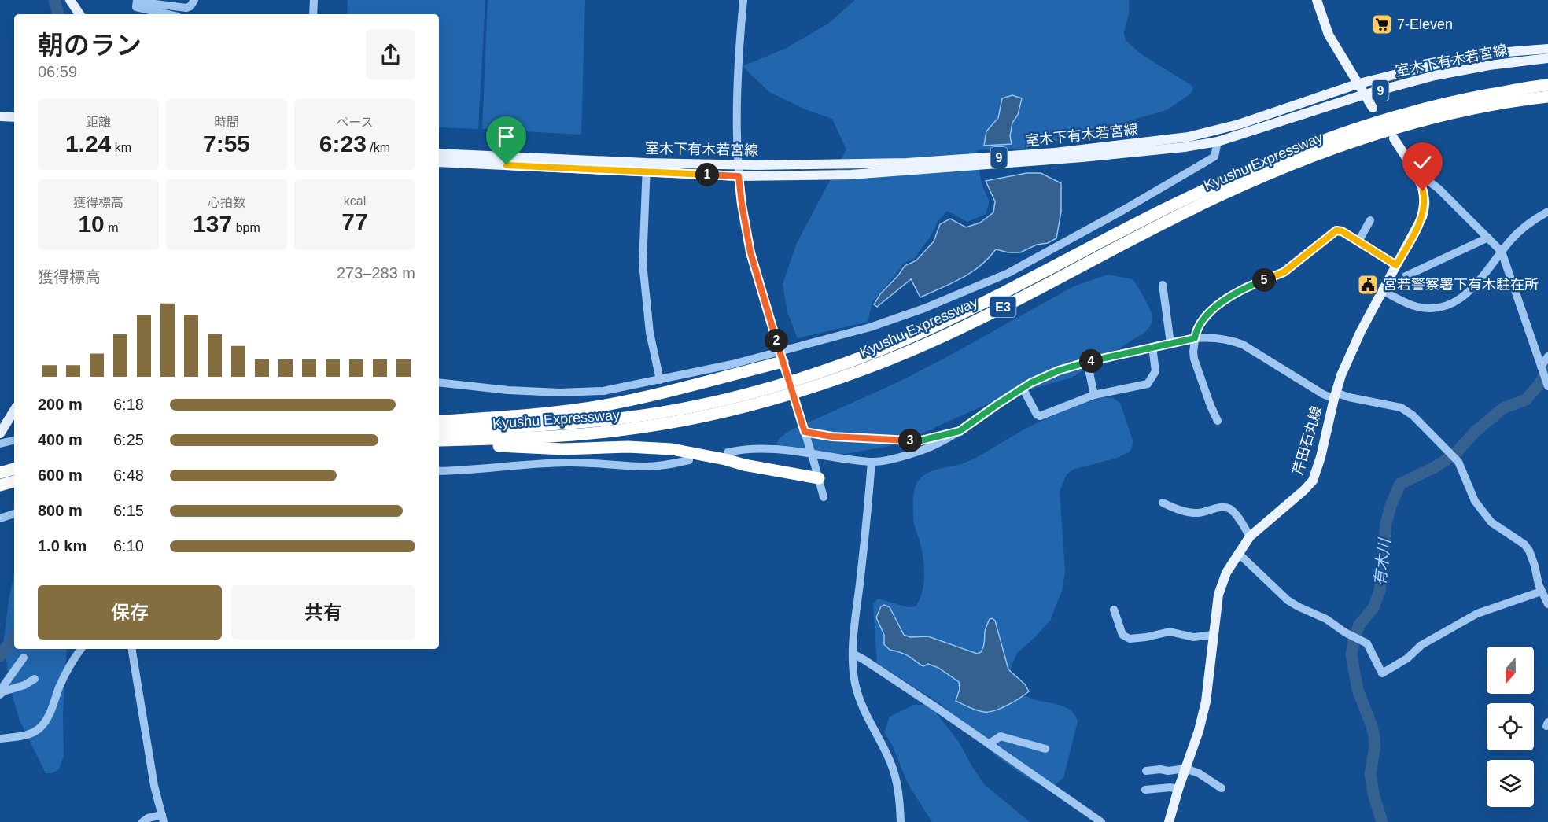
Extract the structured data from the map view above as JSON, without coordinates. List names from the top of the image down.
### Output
{
  "streets": {
    "highway": ["Kyushu Expressway", "E3"],
    "main road": ["室木下有木若宮線", "9", "芹田石丸線"]
  },
  "water": ["有木川"],
  "places": {
    "supermarket": ["7-Eleven"],
    "public building": ["宮若警察署下有木駐在所"]
  },
  "north": "bottom",
  "page": {
    "heading": ["朝のラン", "06:59"],
    "stats": [
      ["距離", "1.24 km"],
      ["時間", "7:55"],
      ["ペース", "6:23 /km"],
      ["獲得標高", "10 m"],
      ["心拍数", "137 bpm"],
      ["kcal", "77"]
    ],
    "pins": [
      "1",
      "5",
      "2",
      "4",
      "3"
    ],
    "chart": ["獲得標高", "273–283 m"],
    "list": [
      {
        "name": "200 m",
        "note": "6:18"
      },
      {
        "name": "400 m",
        "note": "6:25"
      },
      {
        "name": "600 m",
        "note": "6:48"
      },
      {
        "name": "800 m",
        "note": "6:15"
      },
      {
        "name": "1.0 km",
        "note": "6:10"
      }
    ],
    "buttons": ["保存", "共有"]
  }
}
